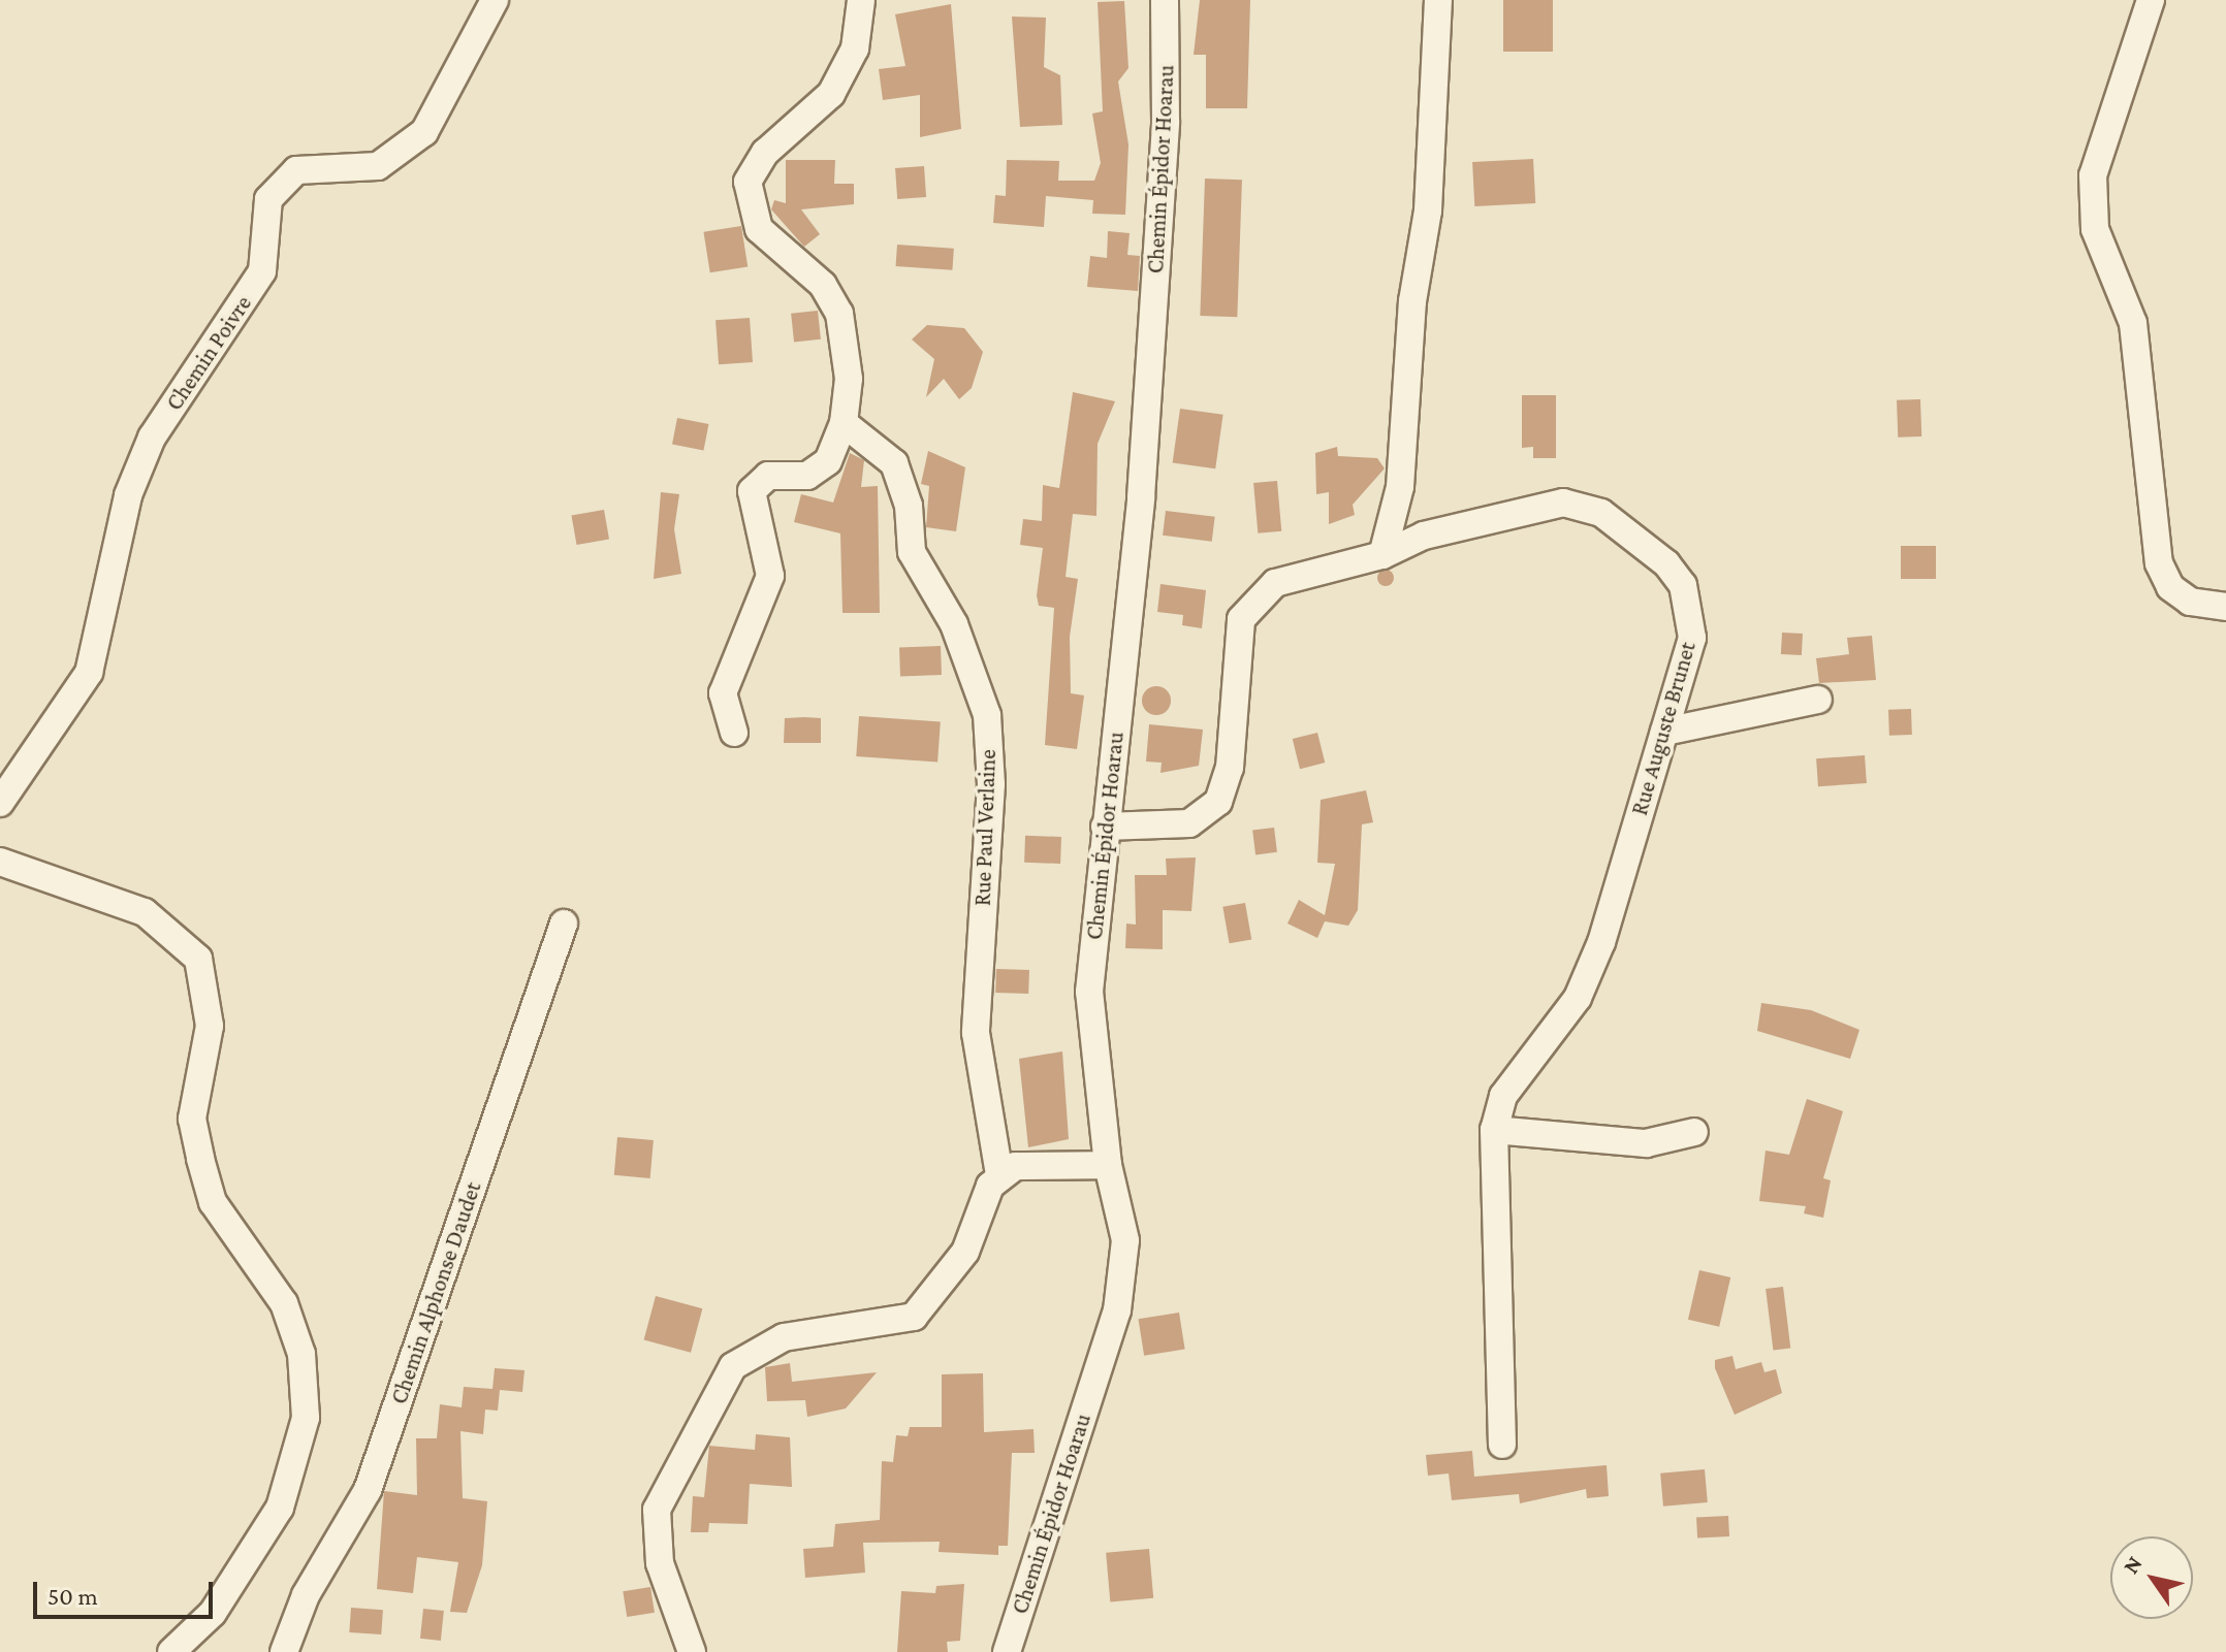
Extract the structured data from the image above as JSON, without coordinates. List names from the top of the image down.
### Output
{
  "streets": {
    "street": [
      "Chemin Épidor Hoarau",
      "Chemin Poivre",
      "Rue Auguste Brunet",
      "Rue Paul Verlaine",
      "Chemin Alphonse Daudet"
    ]
  },
  "crossings": [
    ["Chemin Épidor Hoarau", "Rue Auguste Brunet"]
  ],
  "scale_bar": "50 m",
  "north": "top left"
}
